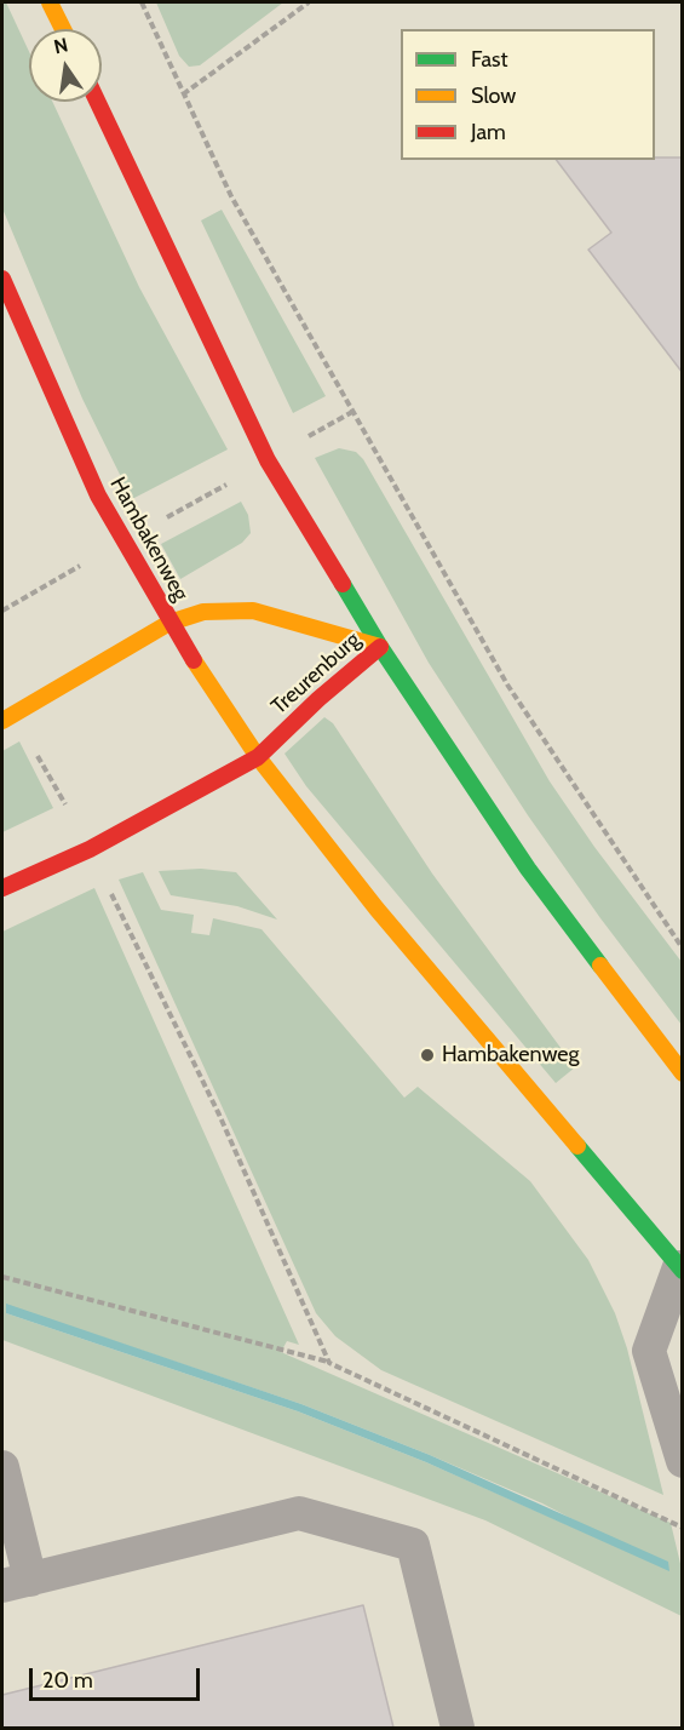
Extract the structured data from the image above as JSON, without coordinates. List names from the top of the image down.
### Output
{
  "streets": {
    "main road": ["Hambakenweg", "Treurenburg"]
  },
  "crossings": [
    ["Hambakenweg", "Treurenburg"]
  ],
  "places": ["Hambakenweg"],
  "legend": ["Fast", "Slow", "Jam"],
  "scale_bar": "20 m",
  "north": "top"
}
